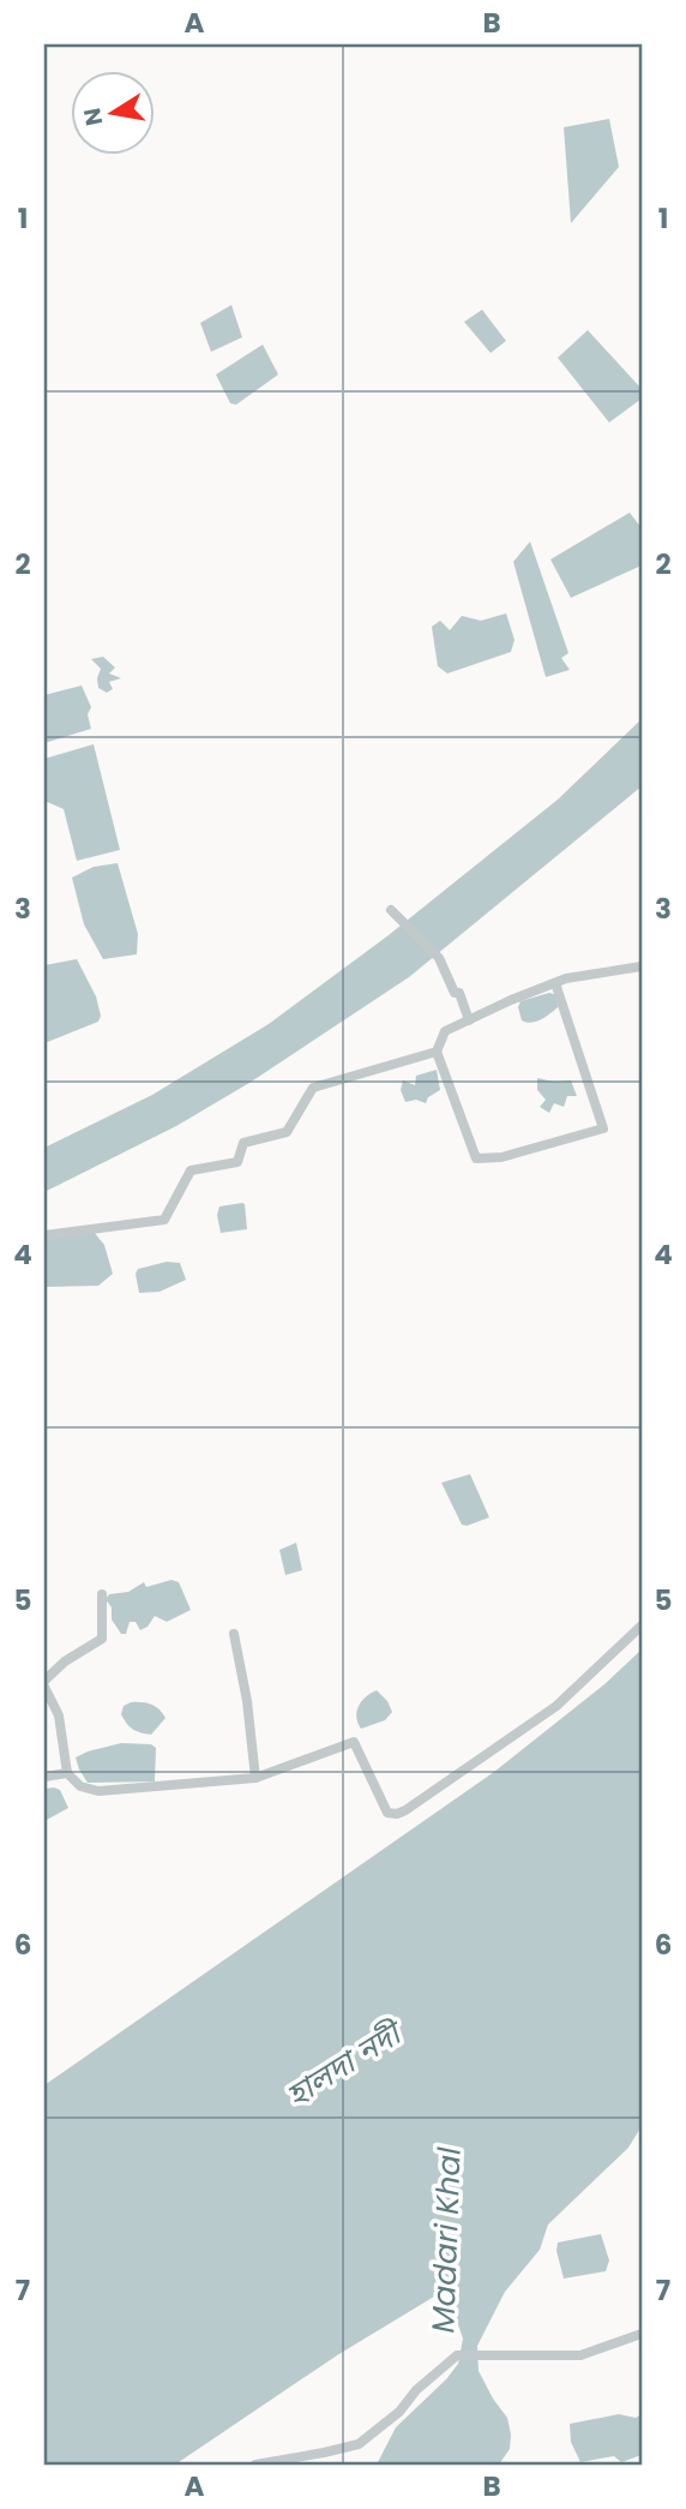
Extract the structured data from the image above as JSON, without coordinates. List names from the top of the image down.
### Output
{
  "water": ["হালদা নদী", "Madari Khal"],
  "north": "left",
  "grid": {
    "columns": ["A", "B"],
    "rows": [
      "1",
      "2",
      "3",
      "4",
      "5",
      "6",
      "7"
    ]
  }
}
